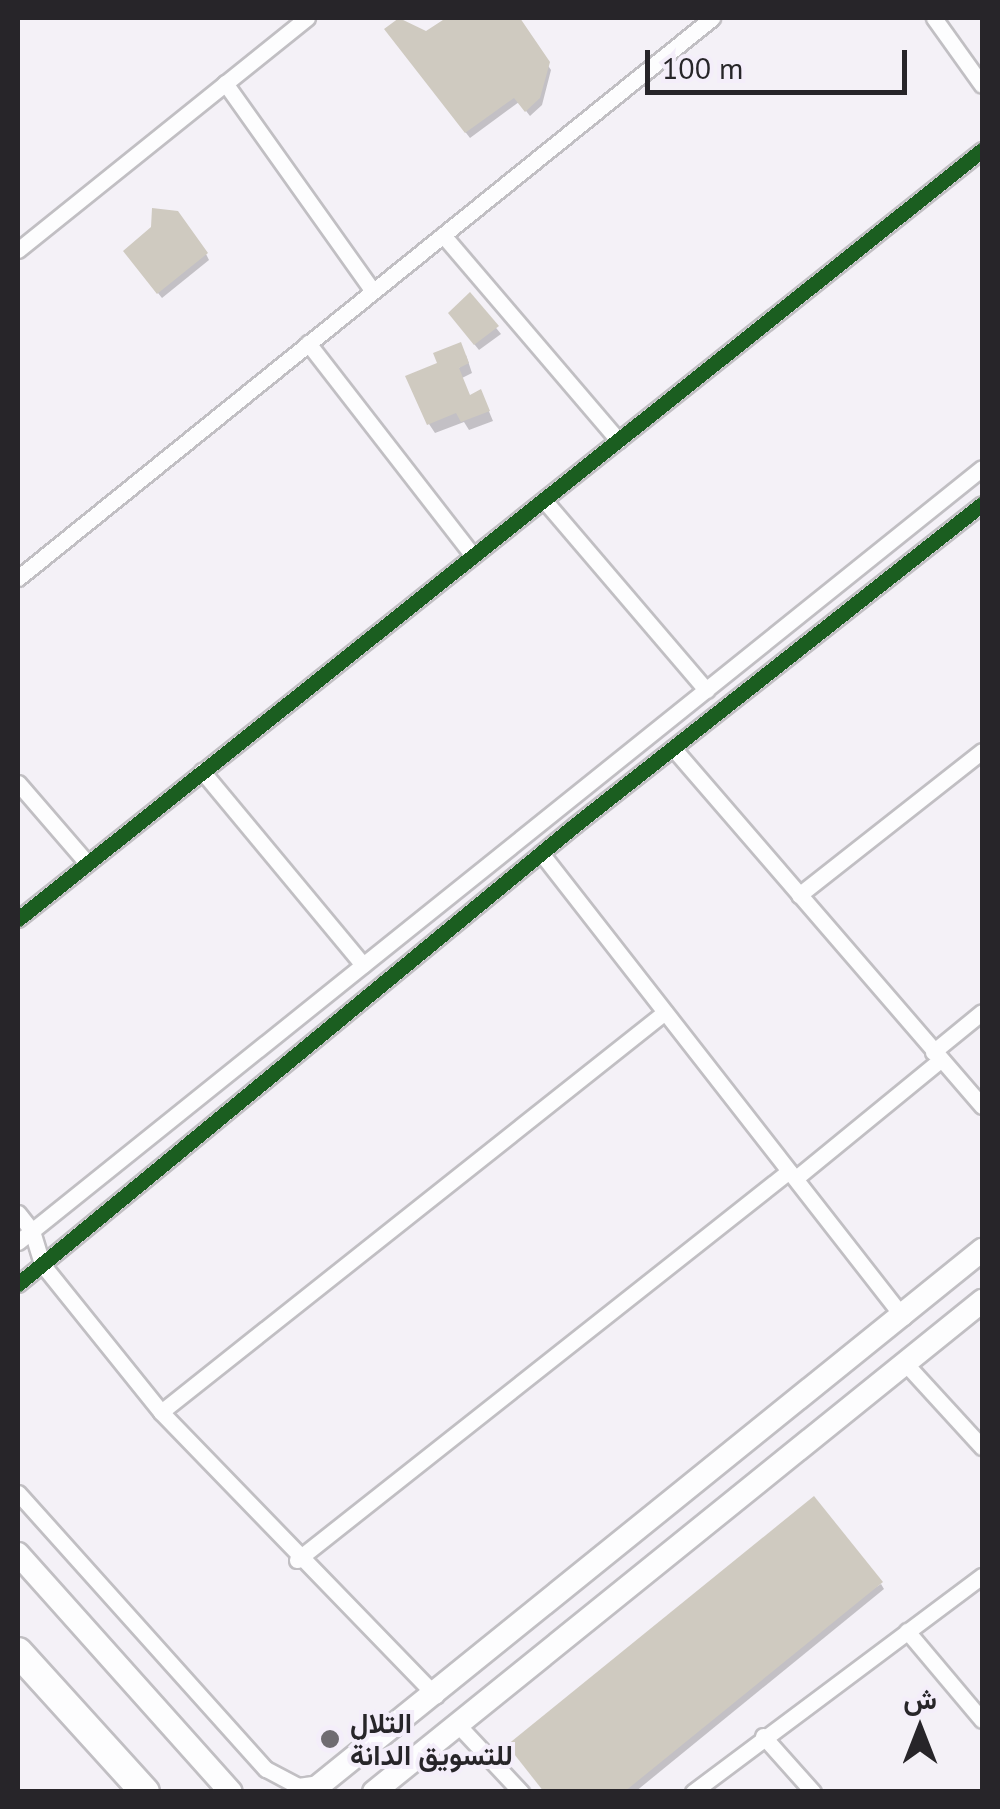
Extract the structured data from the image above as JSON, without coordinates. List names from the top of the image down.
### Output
{
  "places": ["التلال للتسويق الدانة"],
  "scale_bar": "100 m",
  "north": "top"
}
